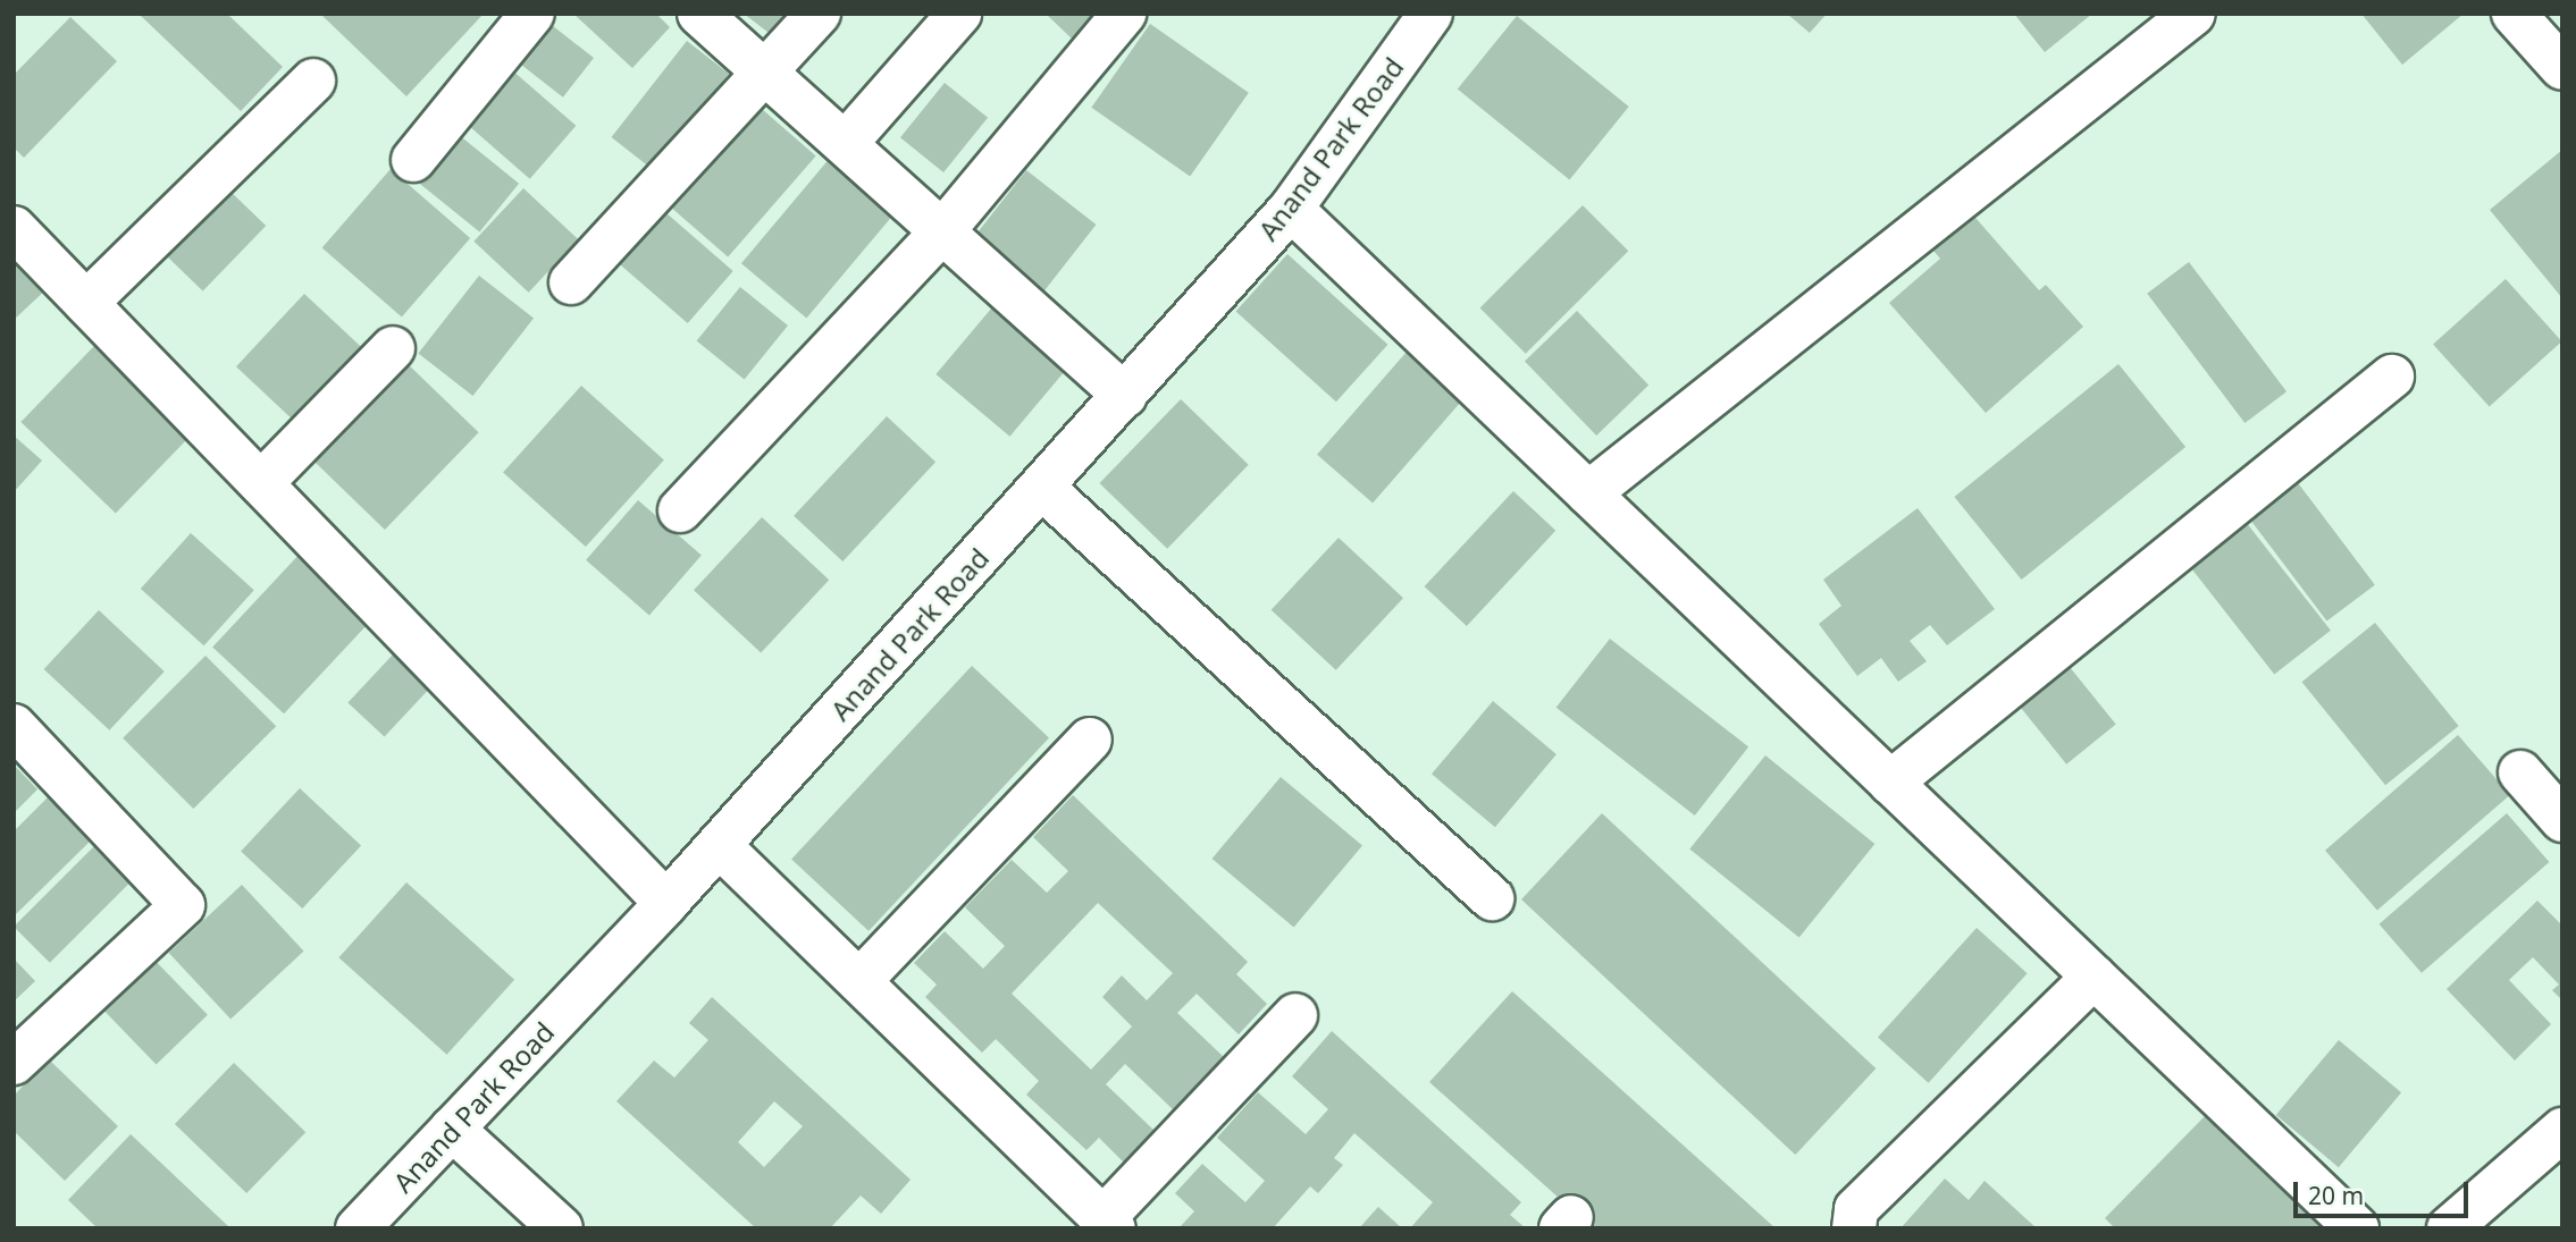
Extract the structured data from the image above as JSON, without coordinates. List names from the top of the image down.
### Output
{
  "streets": {
    "street": ["Anand Park Road"]
  },
  "scale_bar": "20 m"
}
